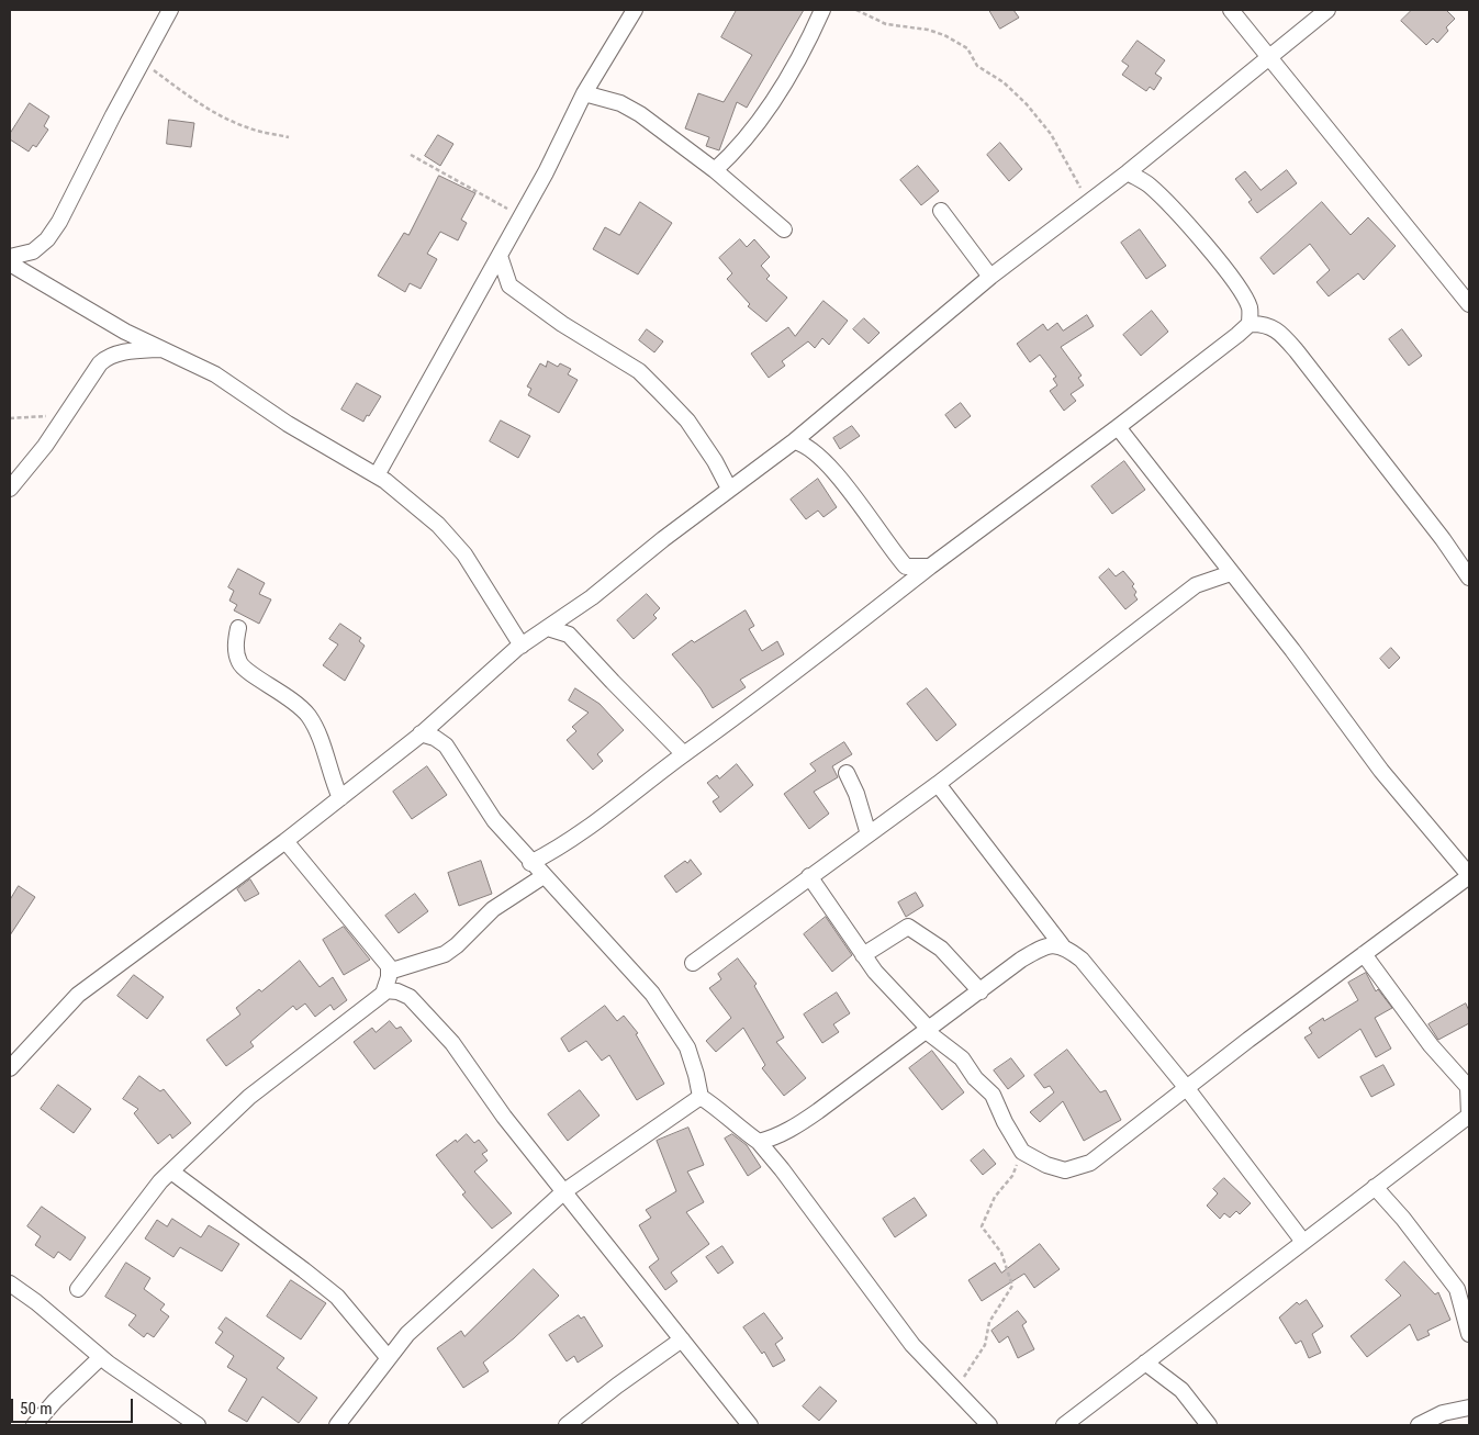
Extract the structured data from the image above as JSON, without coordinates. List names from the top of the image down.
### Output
{
  "scale_bar": "50 m"
}
